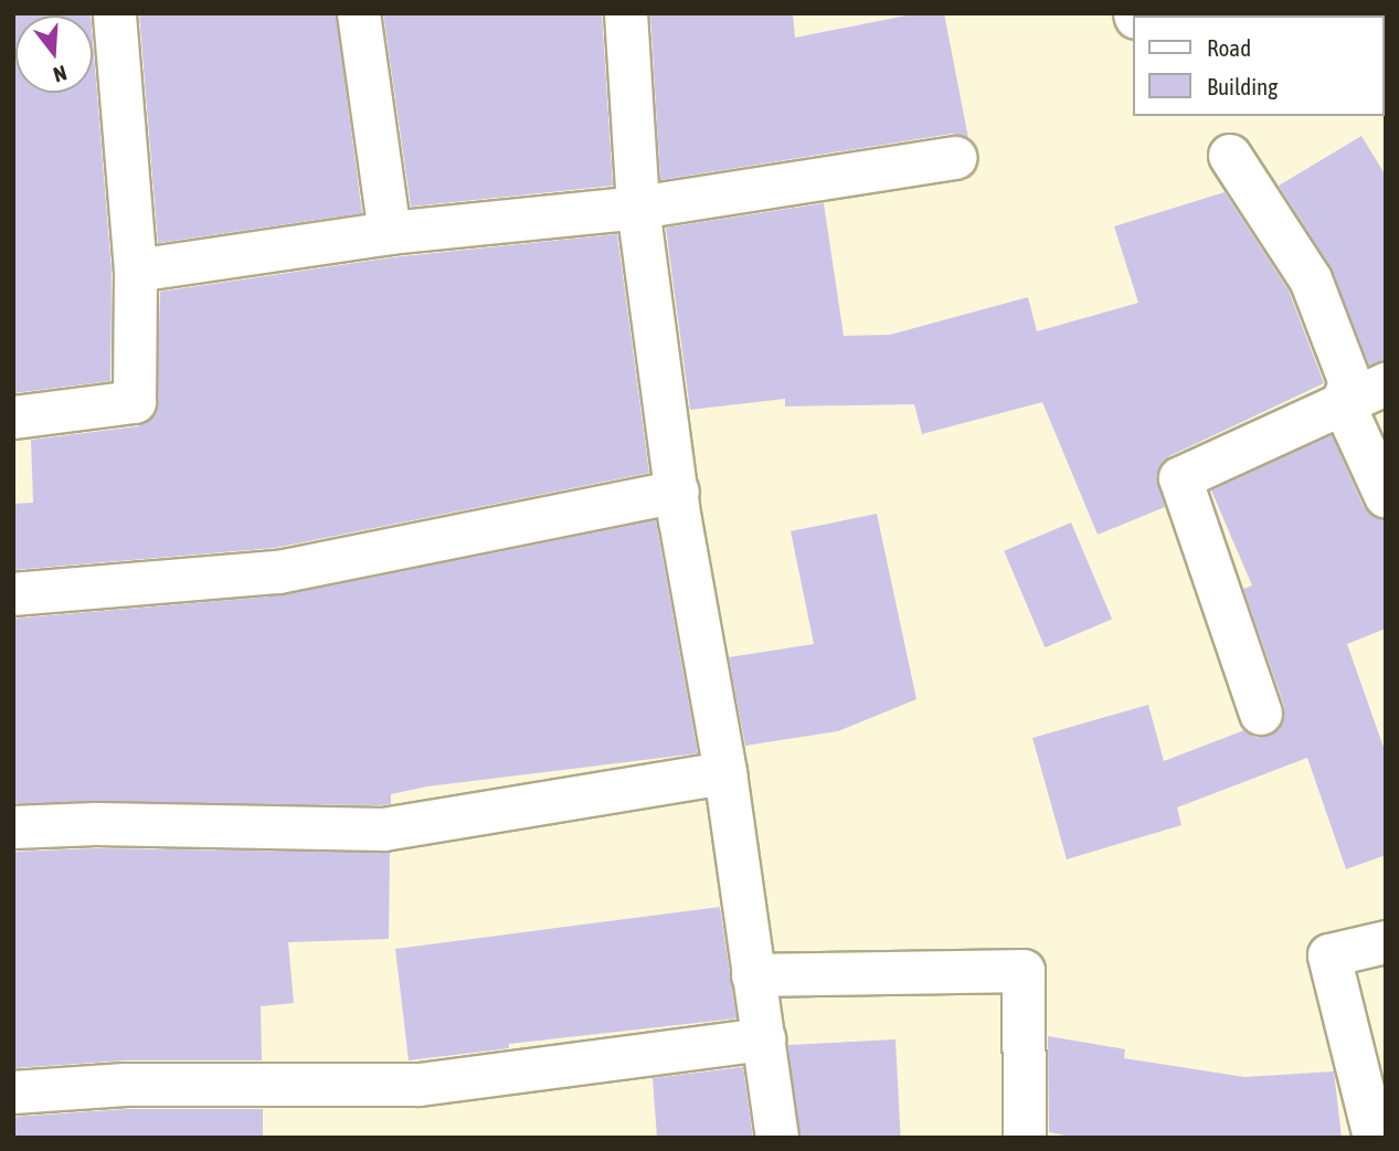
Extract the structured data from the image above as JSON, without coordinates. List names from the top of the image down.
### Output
{
  "legend": ["Road", "Building"],
  "north": "bottom"
}
